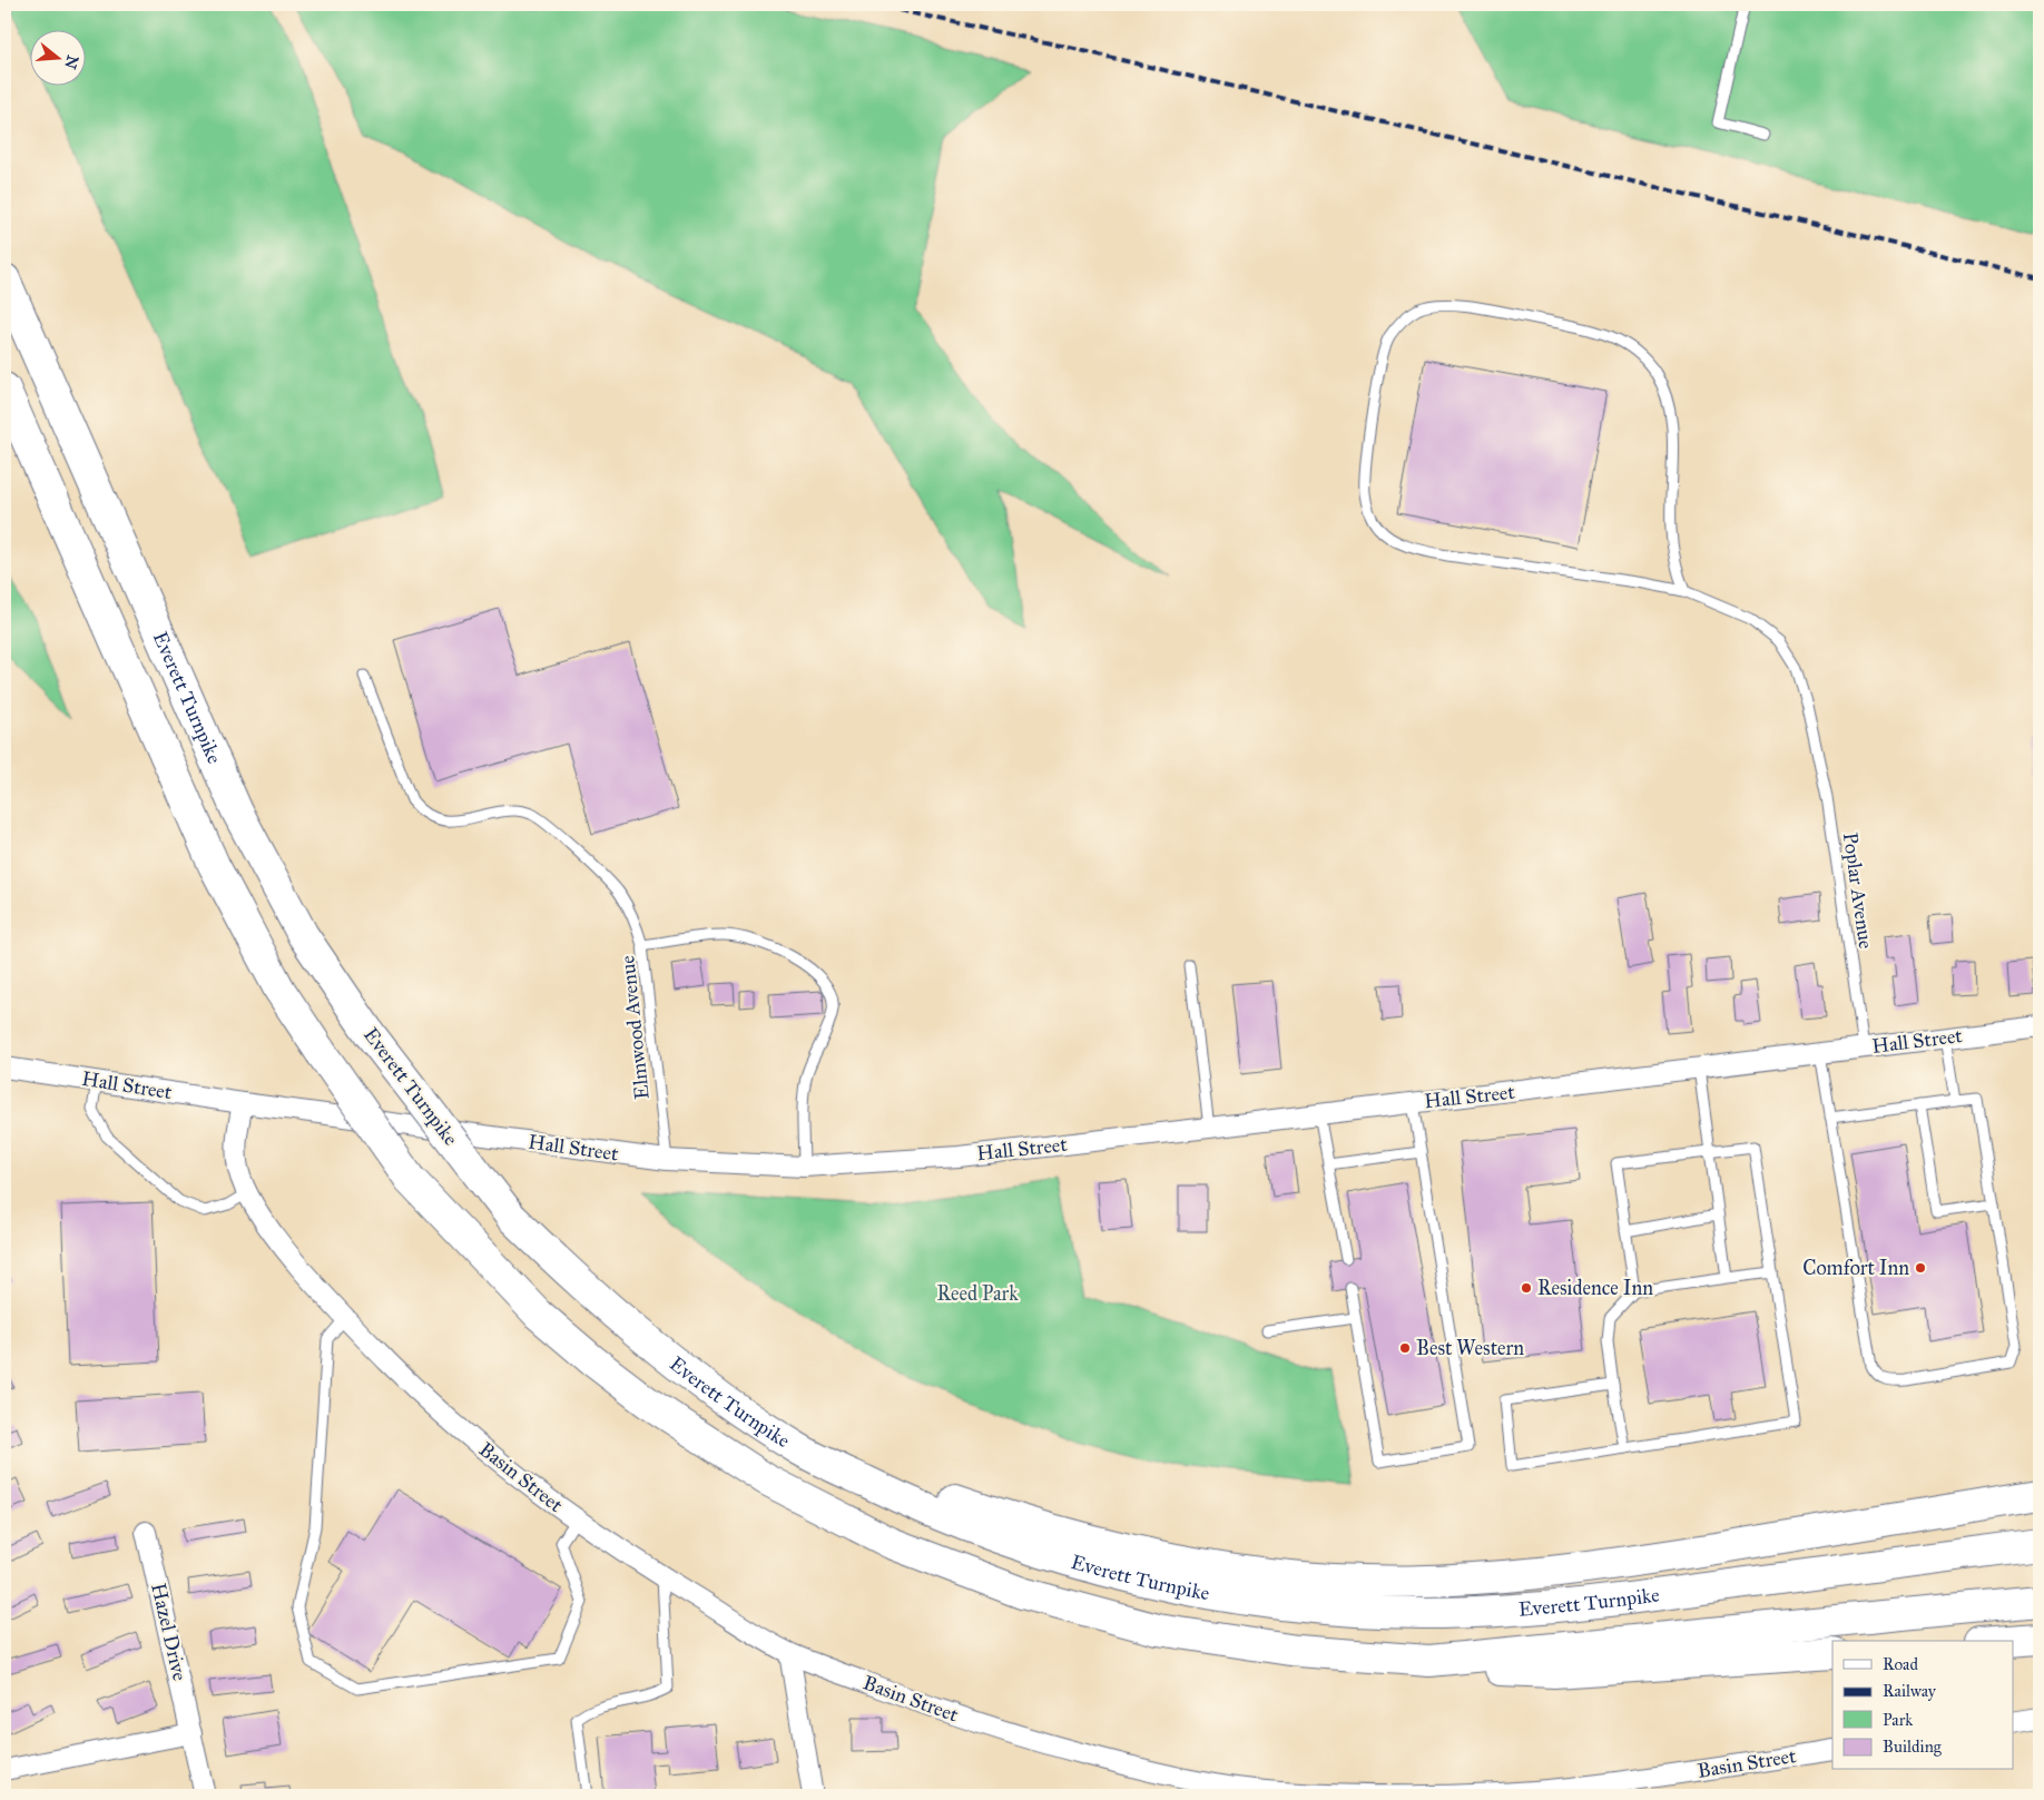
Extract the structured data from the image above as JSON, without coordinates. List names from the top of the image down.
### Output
{
  "streets": {
    "highway": ["Everett Turnpike"],
    "street": ["Hall Street", "Basin Street", "Hazel Drive"],
    "lane": ["Poplar Avenue", "Elmwood Avenue"]
  },
  "crossings": [
    ["Poplar Avenue", "Hall Street"],
    ["Elmwood Avenue", "Hall Street"],
    ["Hall Street", "Basin Street"]
  ],
  "parks": ["Reed Park"],
  "places": ["Comfort Inn", "Residence Inn", "Best Western"],
  "legend": [
    "Road",
    "Railway",
    "Park",
    "Building"
  ],
  "north": "right"
}
